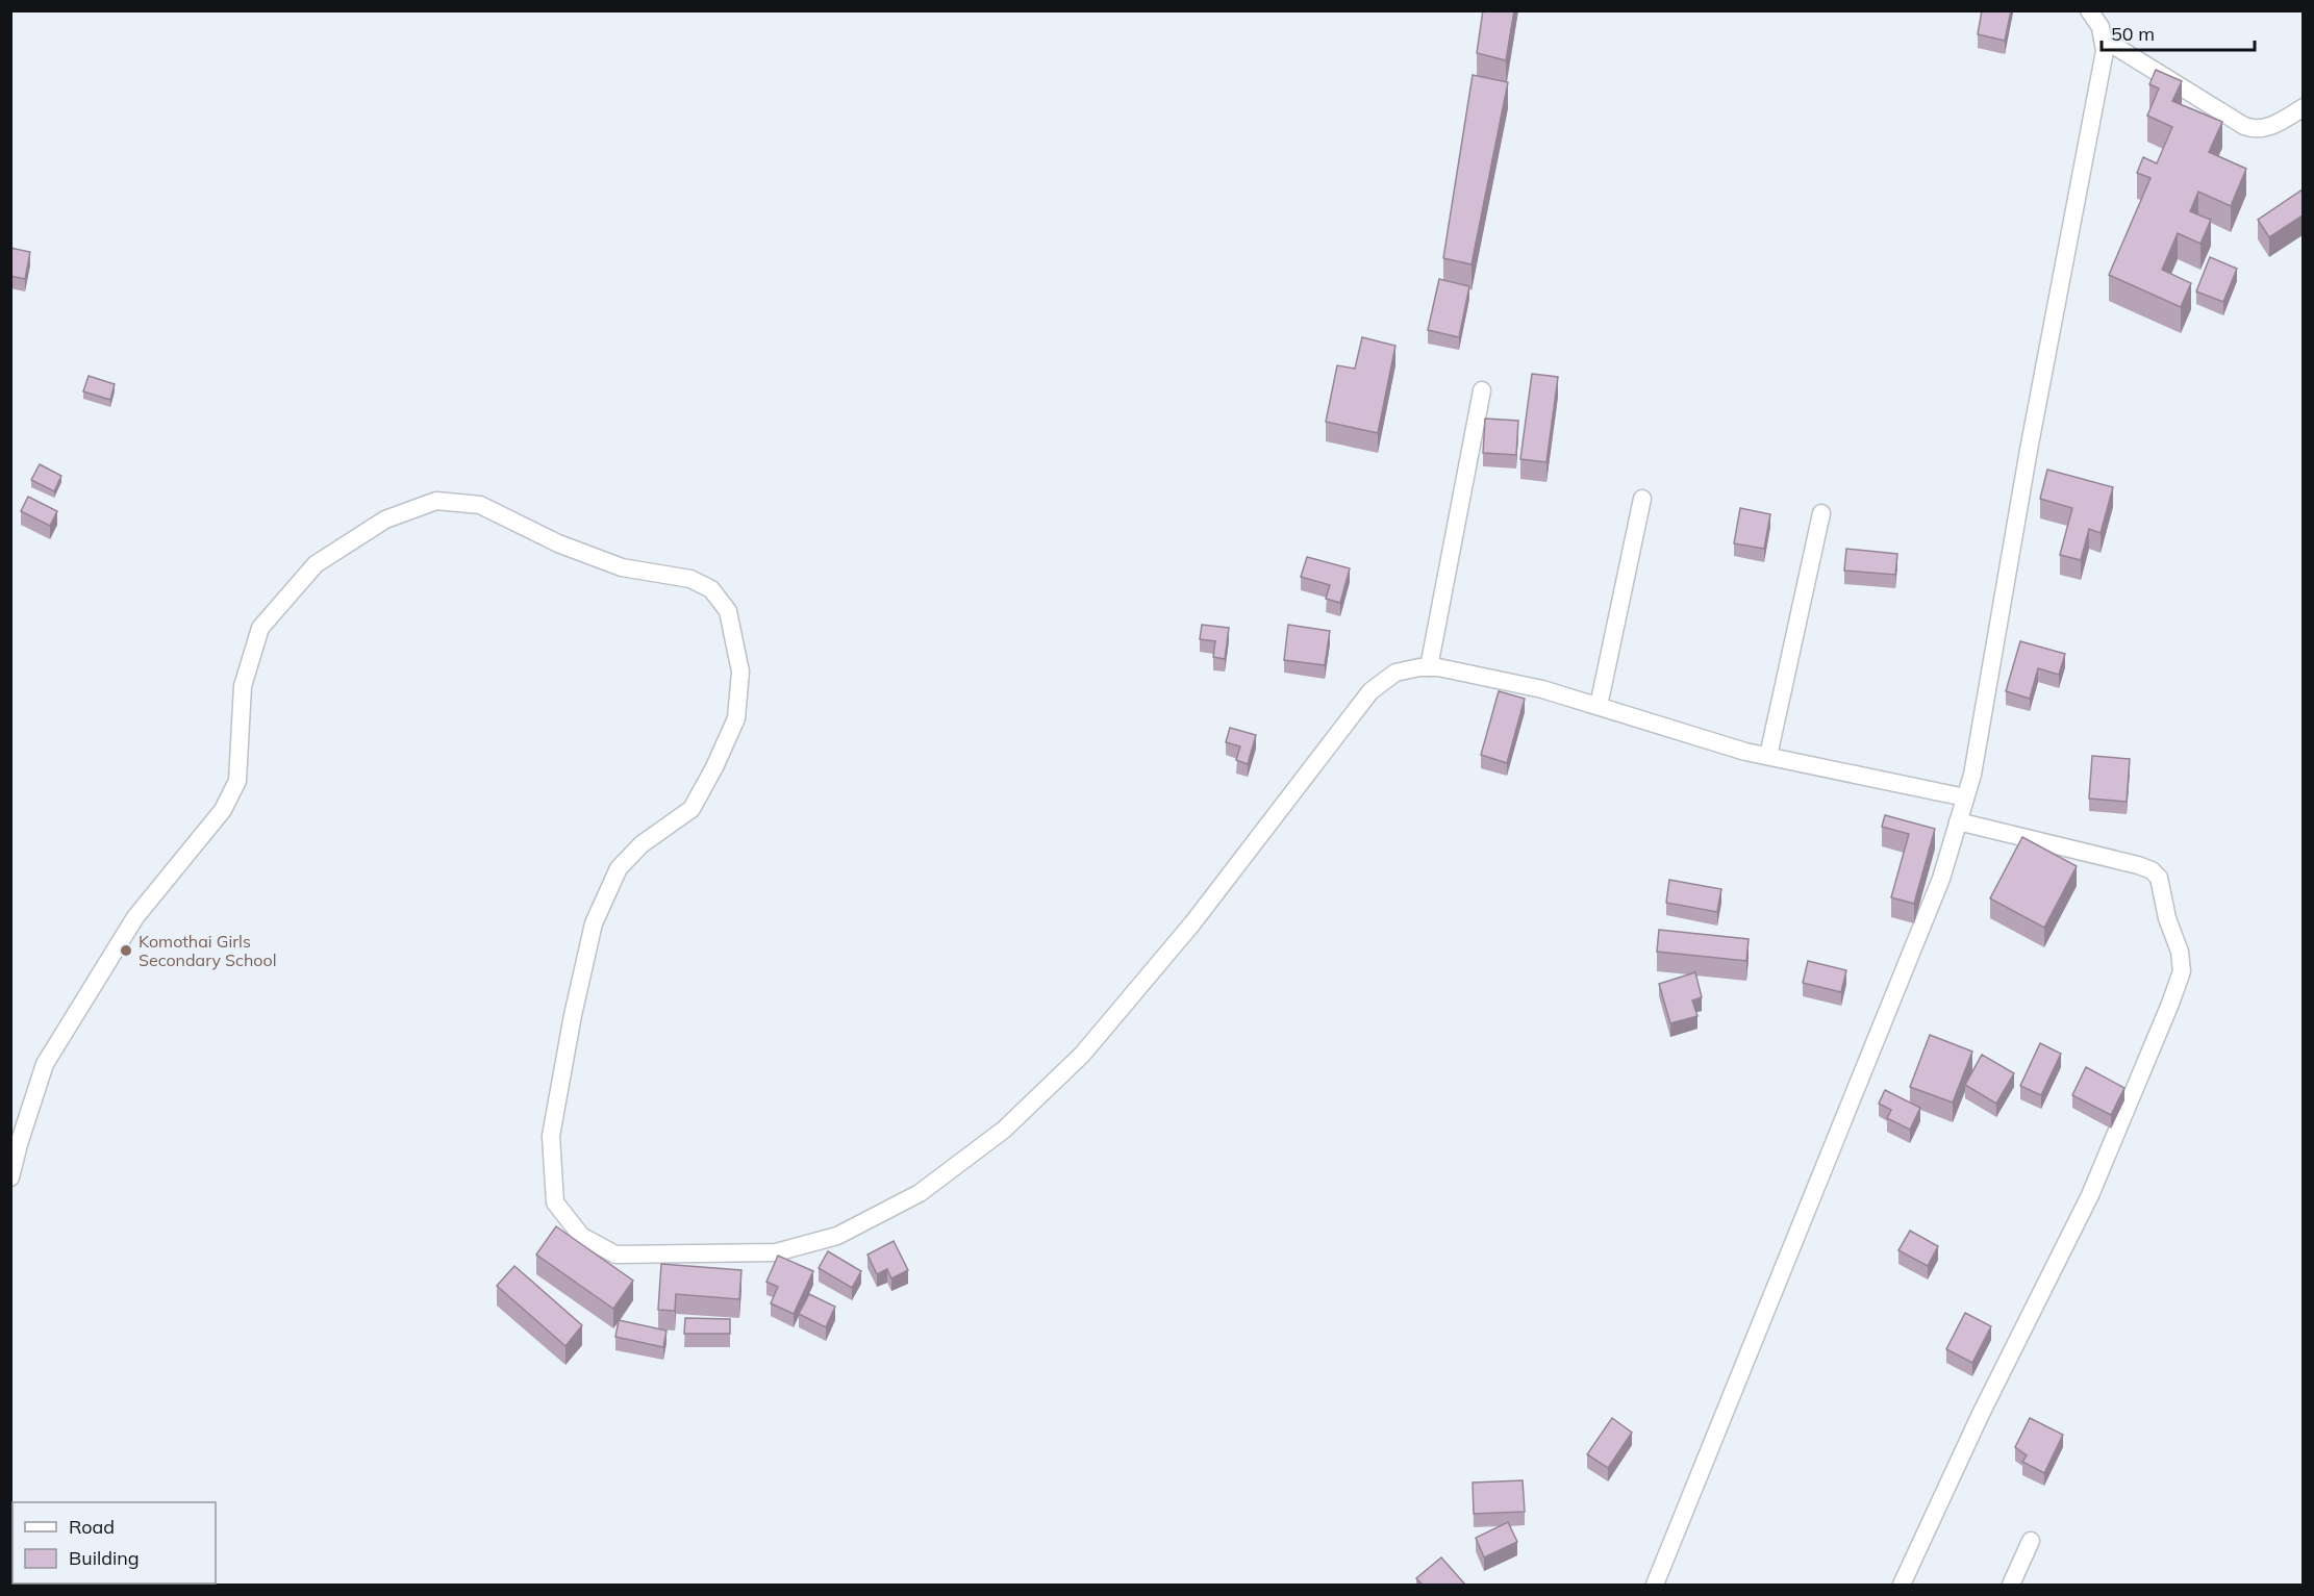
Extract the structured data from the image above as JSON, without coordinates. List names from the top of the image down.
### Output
{
  "places": ["Komothai Girls Secondary School"],
  "legend": ["Road", "Building"],
  "scale_bar": "50 m"
}
